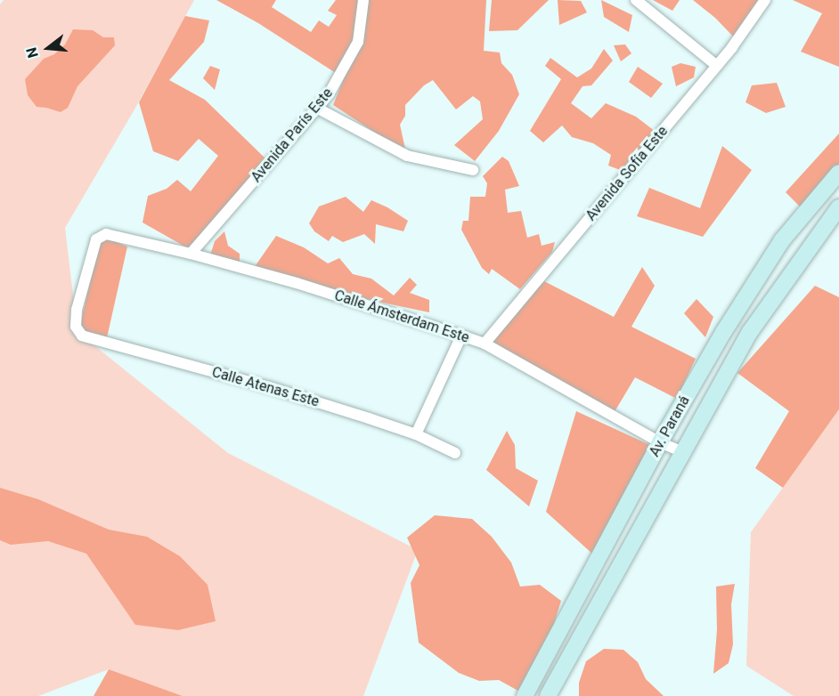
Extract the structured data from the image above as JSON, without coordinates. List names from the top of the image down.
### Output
{
  "streets": {
    "street": [
      "Avenida París Este",
      "Avenida Sofía Este",
      "Calle Ámsterdam Este",
      "Calle Atenas Este",
      "Av. Paraná"
    ]
  },
  "crossings": [
    ["Avenida París Este", "Calle Ámsterdam Este"],
    ["Avenida Sofía Este", "Calle Ámsterdam Este"],
    ["Calle Ámsterdam Este", "Calle Atenas Este"],
    ["Calle Ámsterdam Este", "Av. Paraná"]
  ],
  "north": "left"
}
